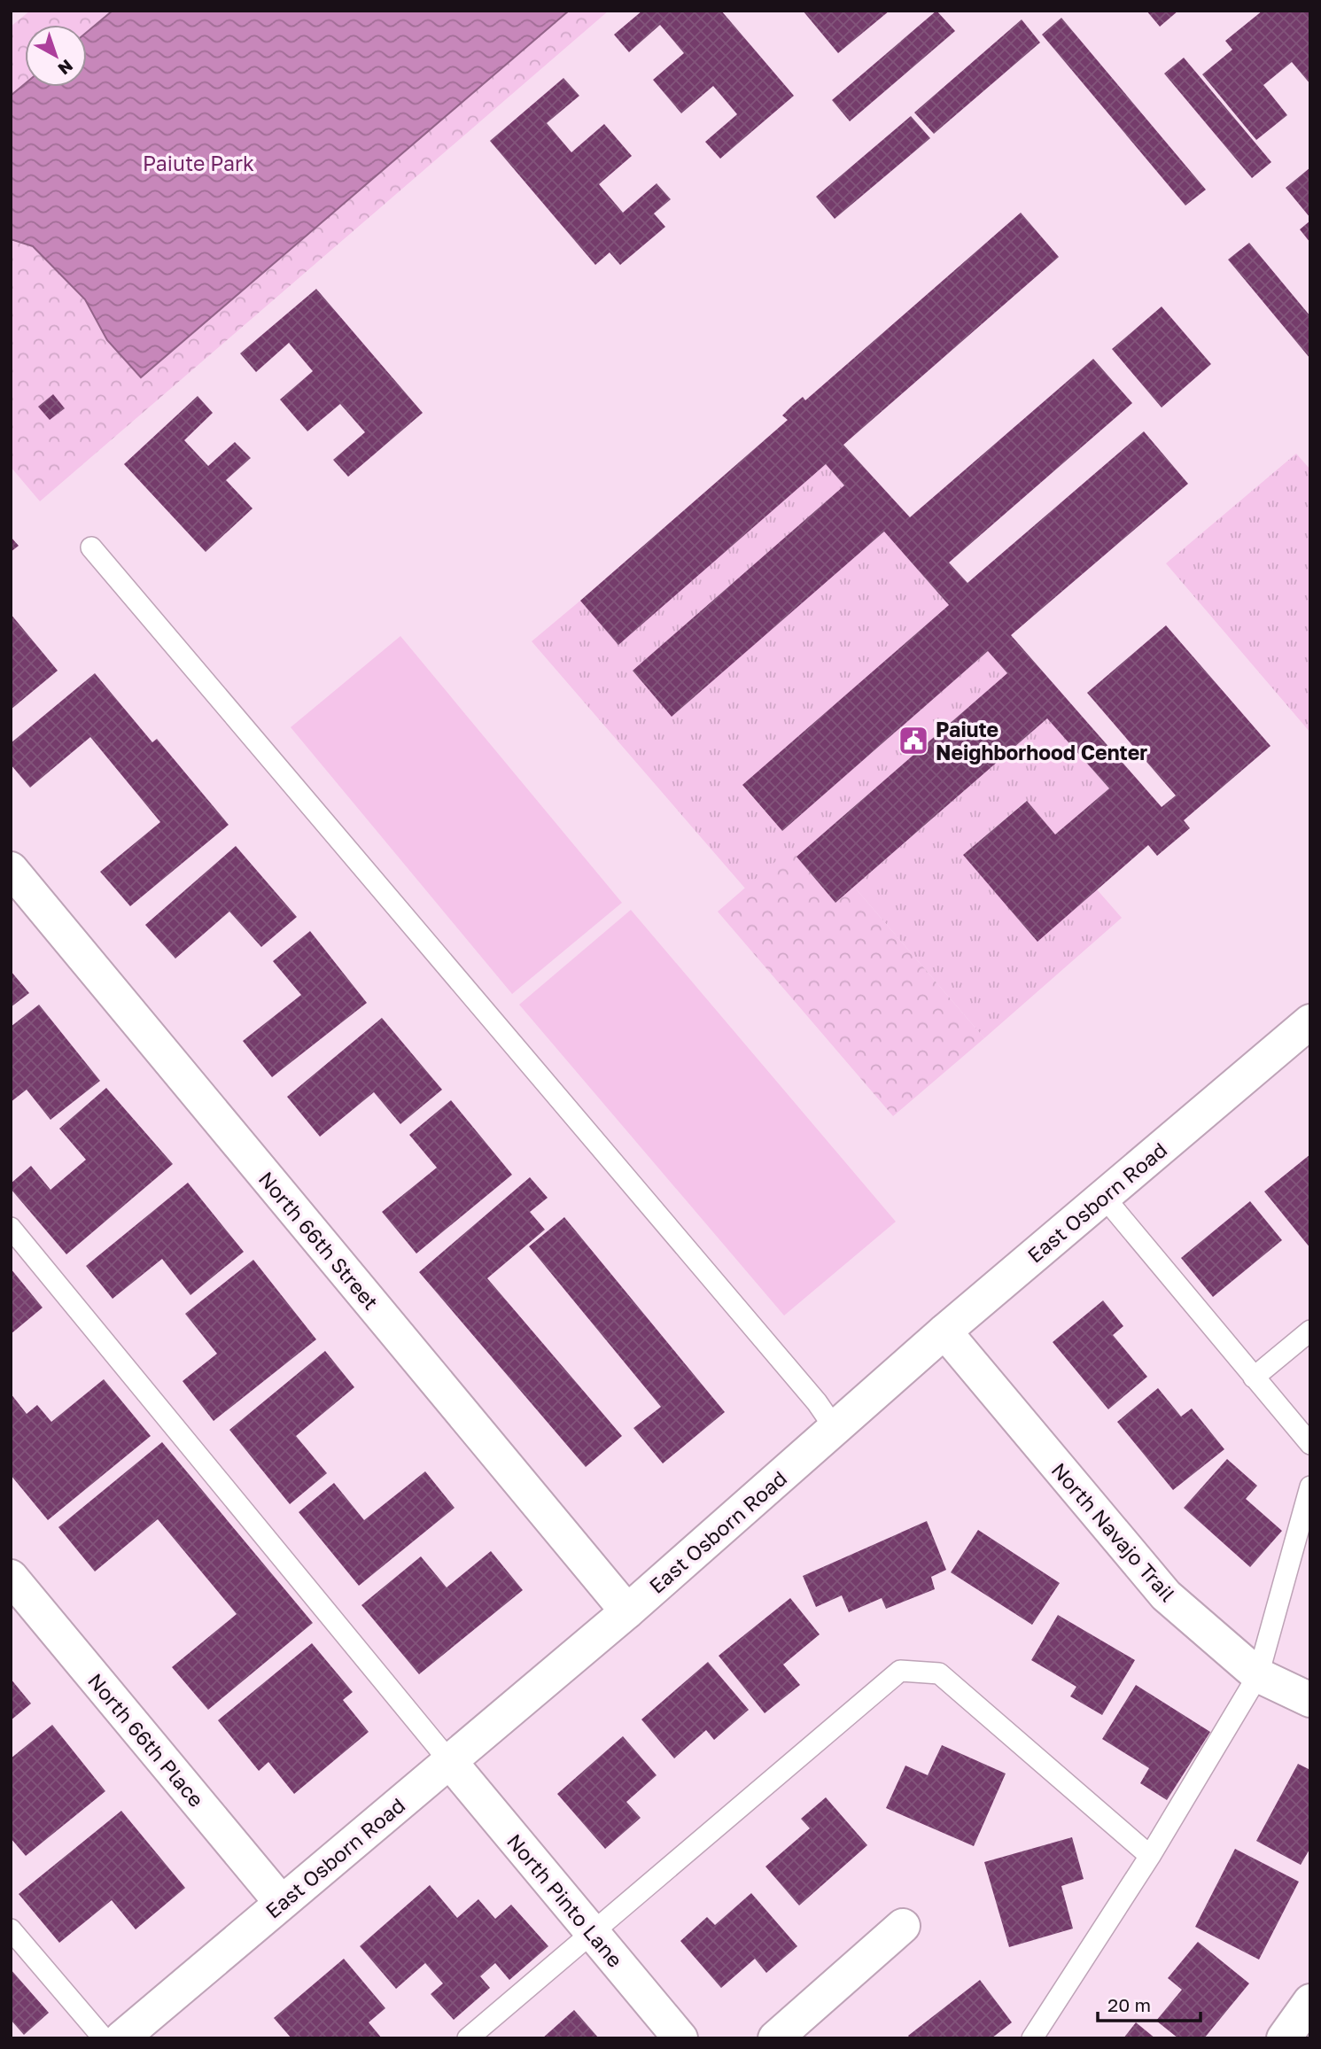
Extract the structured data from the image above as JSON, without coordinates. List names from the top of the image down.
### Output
{
  "streets": {
    "street": [
      "East Osborn Road",
      "North 66th Street",
      "North Navajo Trail",
      "North 66th Place",
      "North Pinto Lane"
    ]
  },
  "crossings": [
    ["East Osborn Road", "North 66th Street"],
    ["East Osborn Road", "North Navajo Trail"],
    ["East Osborn Road", "North 66th Place"],
    ["East Osborn Road", "North Pinto Lane"]
  ],
  "parks": ["Paiute Park"],
  "places": {
    "public building": ["Paiute Neighborhood Center"]
  },
  "scale_bar": "20 m",
  "north": "bottom right"
}
